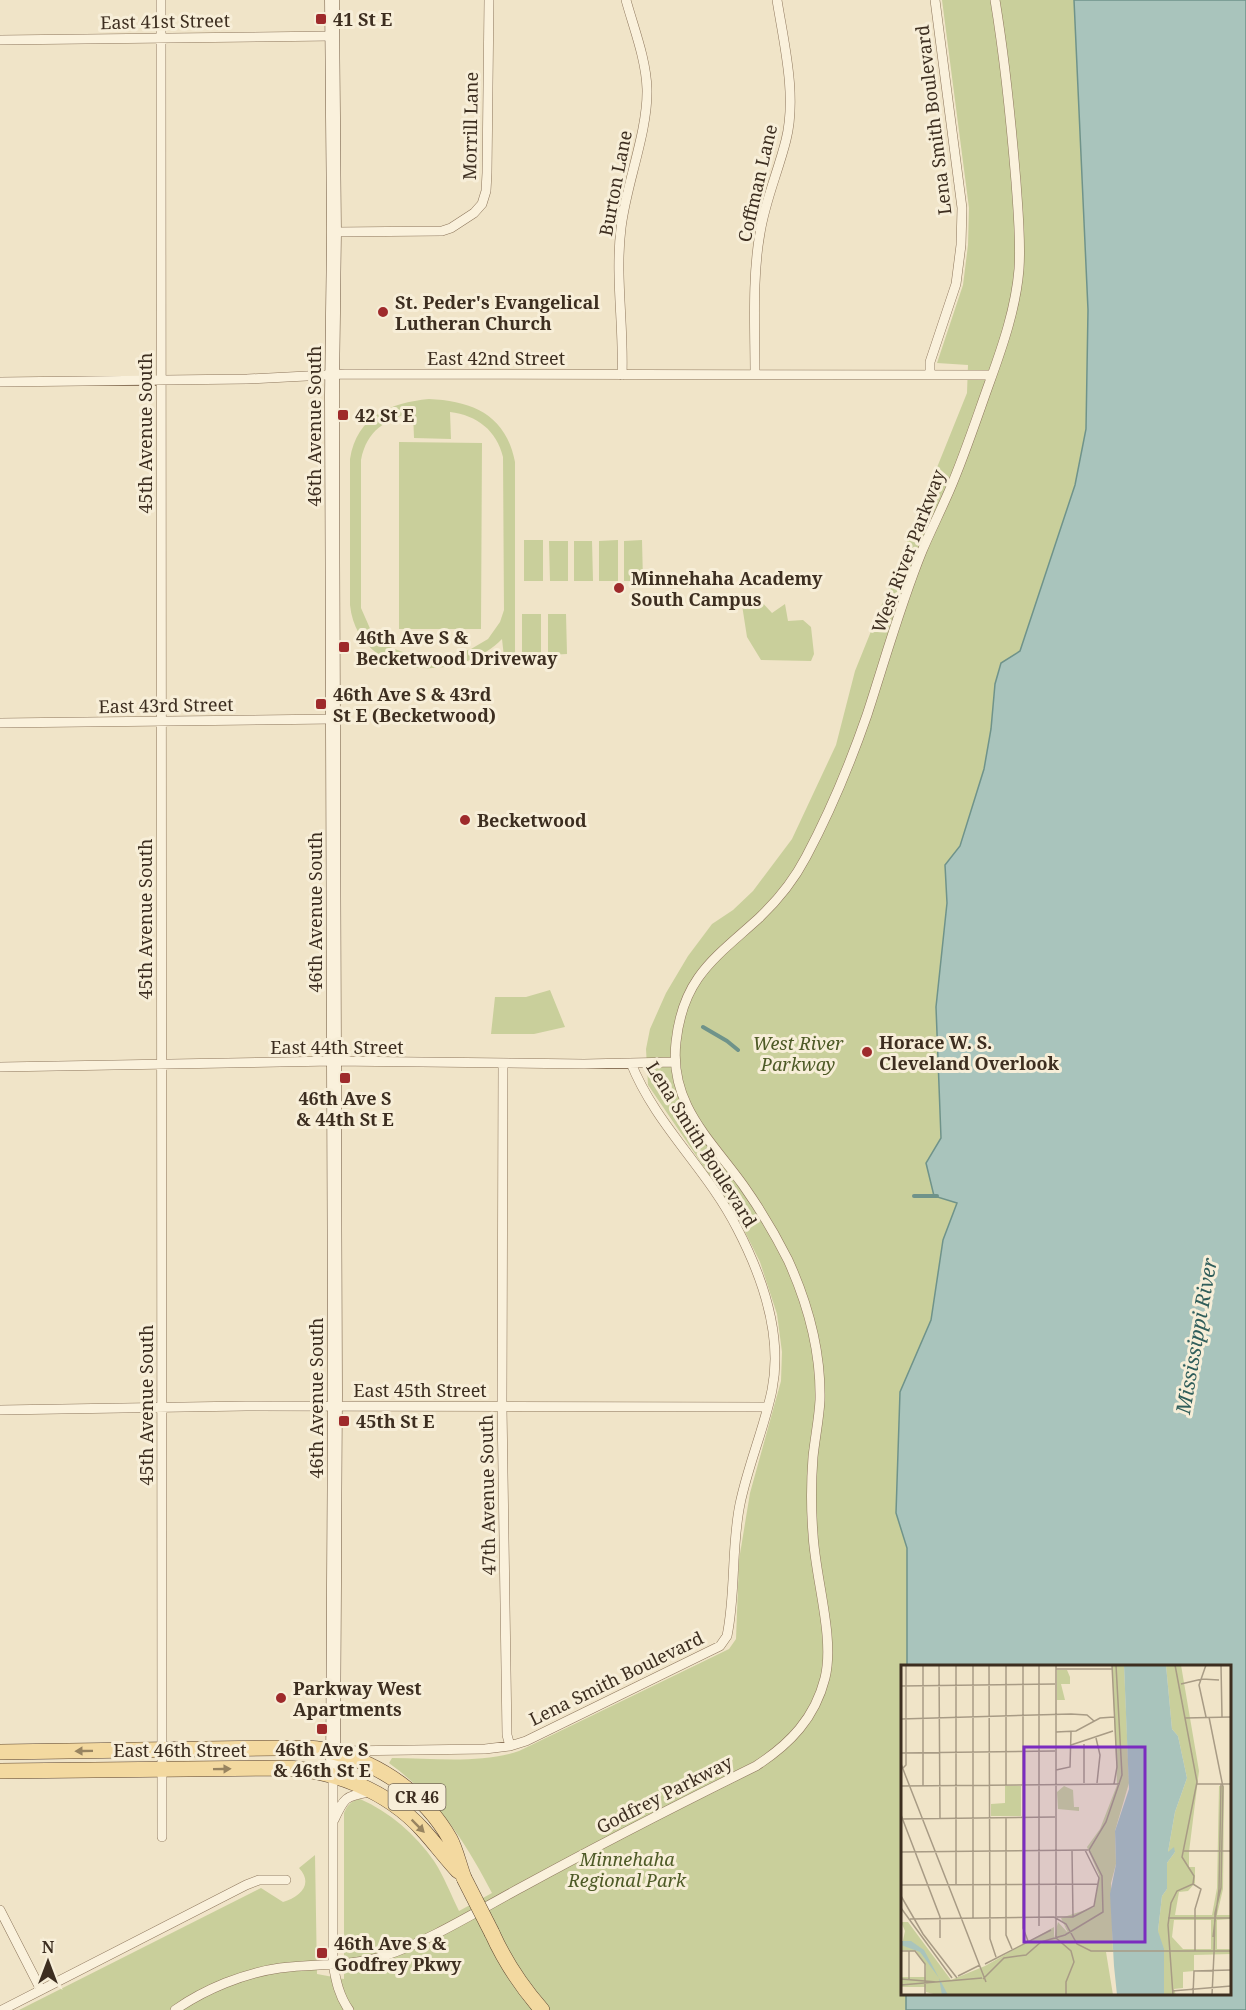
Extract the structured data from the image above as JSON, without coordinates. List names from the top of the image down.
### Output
{
  "streets": {
    "main road": ["East 46th Street", "CR 46"],
    "street": [
      "East 41st Street",
      "Lena Smith Boulevard",
      "Morrill Lane",
      "Burton Lane",
      "Coffman Lane",
      "East 42nd Street",
      "46th Avenue South",
      "45th Avenue South",
      "West River Parkway",
      "East 43rd Street",
      "East 44th Street",
      "East 45th Street",
      "47th Avenue South",
      "Godfrey Parkway"
    ]
  },
  "crossings": [
    ["East 41st Street", "46th Avenue South"],
    ["East 41st Street", "45th Avenue South"],
    ["Lena Smith Boulevard", "East 42nd Street"],
    ["Lena Smith Boulevard", "East 44th Street"],
    ["Lena Smith Boulevard", "East 45th Street"],
    ["Lena Smith Boulevard", "47th Avenue South"],
    ["Lena Smith Boulevard", "East 46th Street"],
    ["Morrill Lane", "46th Avenue South"],
    ["Burton Lane", "East 42nd Street"],
    ["Coffman Lane", "East 42nd Street"],
    ["East 42nd Street", "46th Avenue South"],
    ["East 42nd Street", "45th Avenue South"],
    ["East 42nd Street", "West River Parkway"],
    ["46th Avenue South", "East 43rd Street"],
    ["46th Avenue South", "East 44th Street"],
    ["46th Avenue South", "East 45th Street"],
    ["46th Avenue South", "East 46th Street"],
    ["46th Avenue South", "Godfrey Parkway"],
    ["45th Avenue South", "East 43rd Street"],
    ["45th Avenue South", "East 44th Street"],
    ["45th Avenue South", "East 45th Street"],
    ["45th Avenue South", "East 46th Street"],
    ["West River Parkway", "East 44th Street"],
    ["West River Parkway", "Godfrey Parkway"],
    ["East 44th Street", "47th Avenue South"],
    ["East 45th Street", "47th Avenue South"],
    ["47th Avenue South", "East 46th Street"]
  ],
  "water": ["Mississippi River"],
  "parks": ["West River Parkway", "Minnehaha Regional Park"],
  "places": {
    "transit": [
      "41 St E",
      "42 St E",
      "46th Ave S & Becketwood Driveway",
      "46th Ave S & 43rd St E (Becketwood)",
      "46th Ave S & 44th St E",
      "45th St E",
      "46th Ave S & 46th St E",
      "46th Ave S & Godfrey Pkwy"
    ],
    "other": [
      "St. Peder's Evangelical Lutheran Church",
      "Minnehaha Academy South Campus",
      "Becketwood",
      "Horace W. S. Cleveland Overlook",
      "Parkway West Apartments"
    ]
  },
  "north": "top"
}
